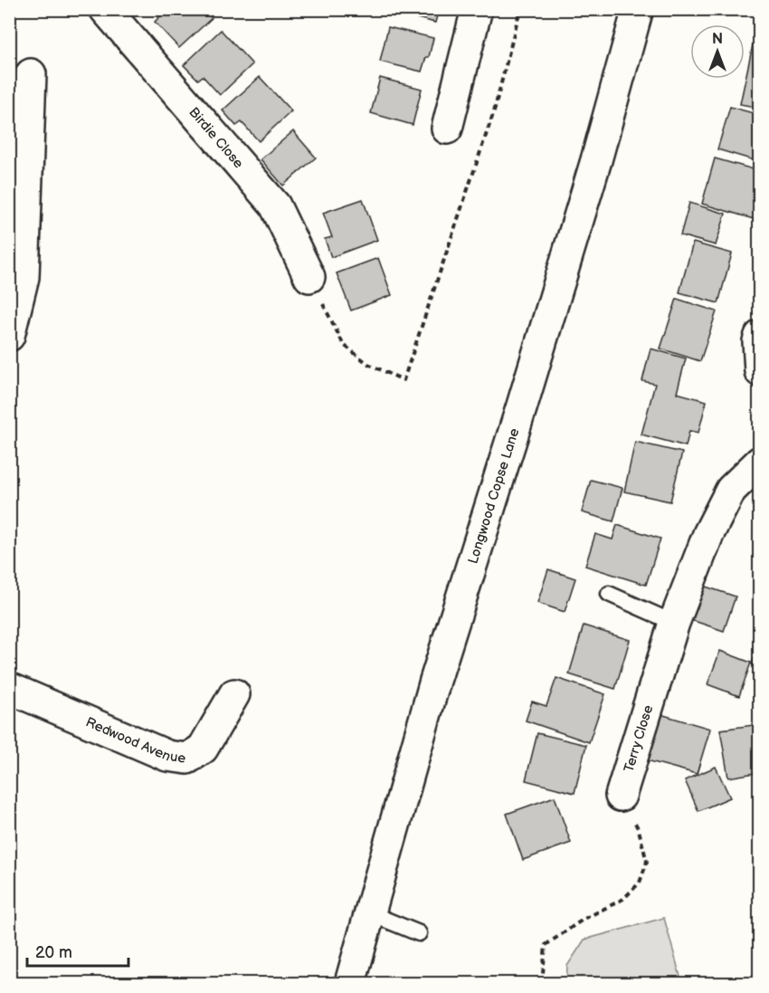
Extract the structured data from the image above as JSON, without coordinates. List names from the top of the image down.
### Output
{
  "streets": {
    "street": [
      "Birdie Close",
      "Longwood Copse Lane",
      "Redwood Avenue",
      "Terry Close"
    ]
  },
  "scale_bar": "20 m",
  "north": "top"
}
